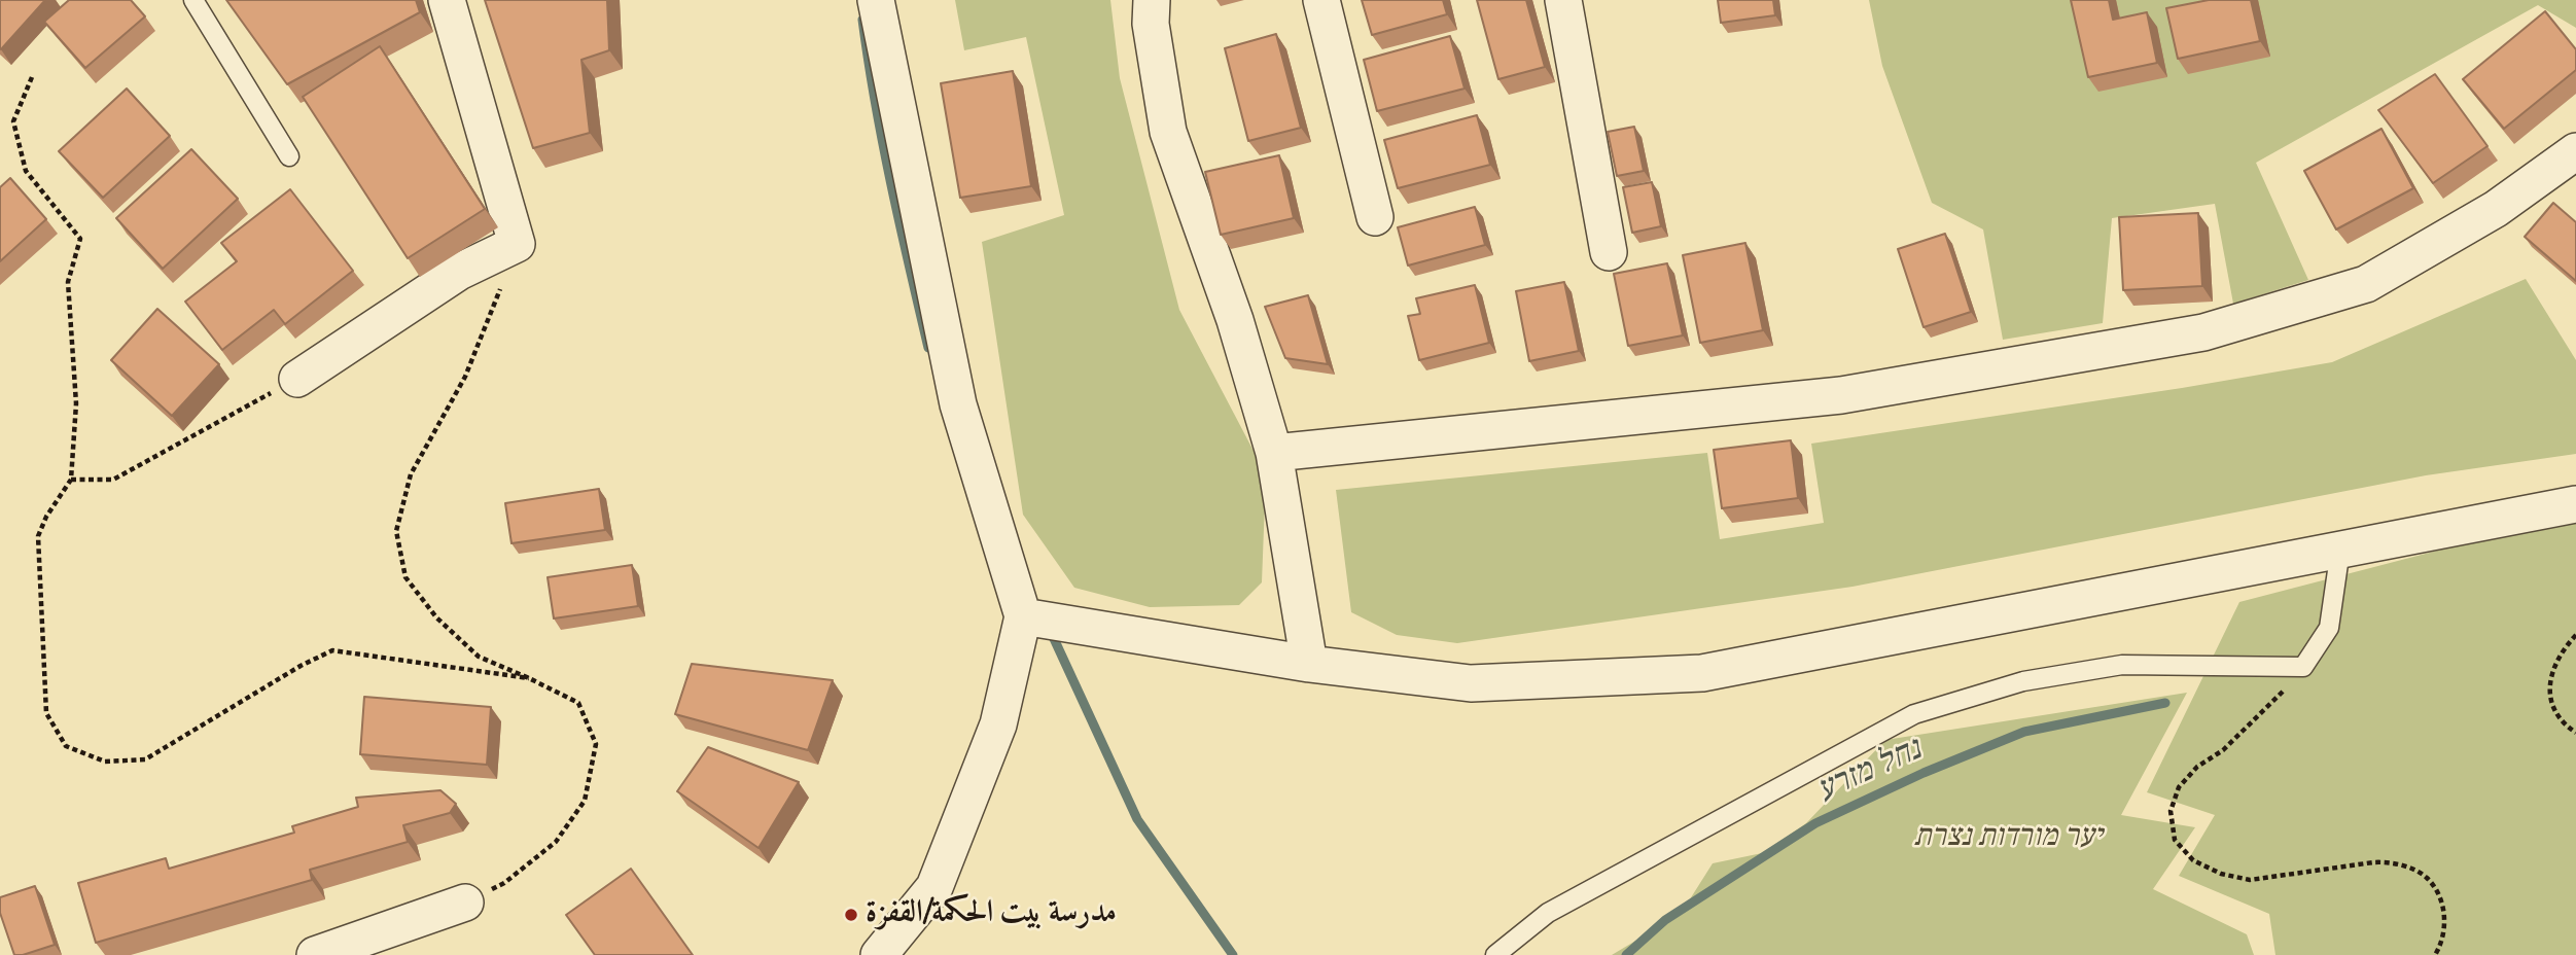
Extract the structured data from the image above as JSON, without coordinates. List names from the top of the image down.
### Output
{
  "water": ["נחל מזרע"],
  "parks": ["יער מורדות נצרת"],
  "places": ["مدرسة بيت الحكمة/القفزة"]
}
